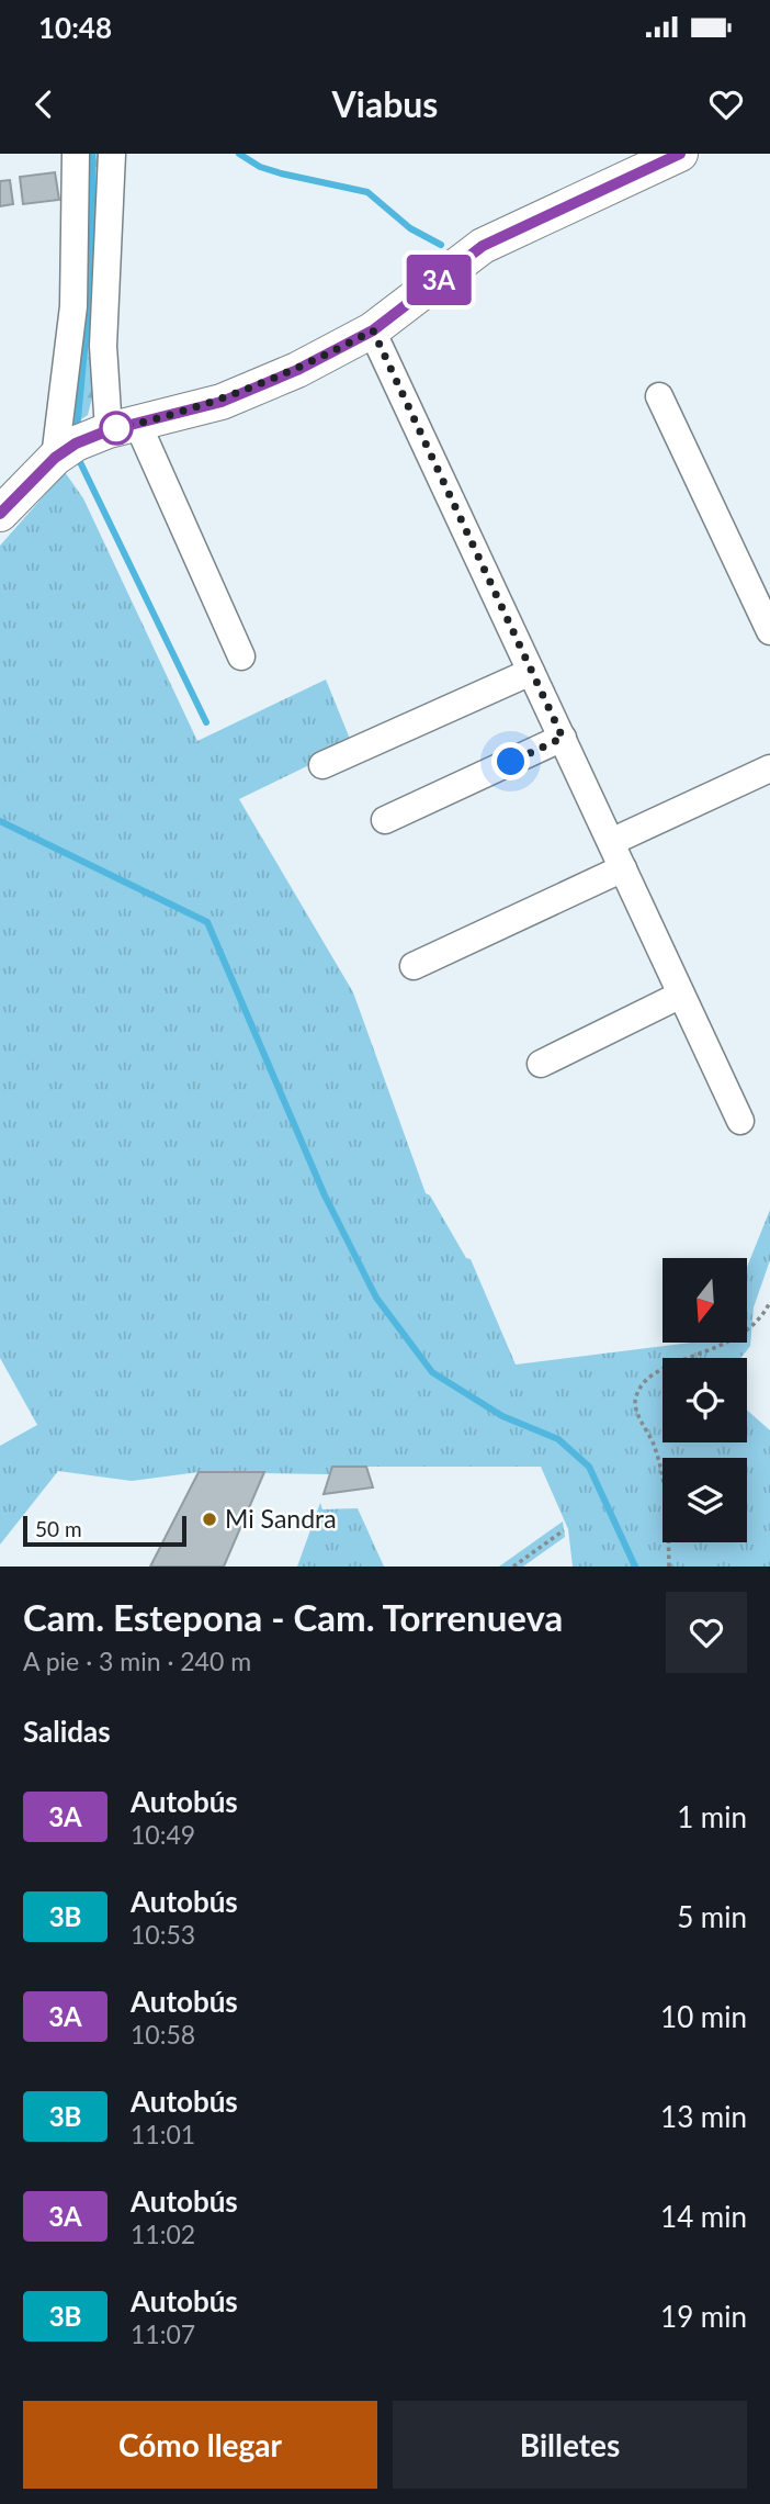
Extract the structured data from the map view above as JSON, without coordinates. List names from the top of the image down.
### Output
{
  "places": ["Mi Sandra"],
  "lines": ["bus line 3A"],
  "scale_bar": "50 m",
  "north": "bottom",
  "page": {
    "status": "10:48",
    "header": "Viabus",
    "on_map": "3A",
    "scale": "50 m",
    "heading": [
      ["Cam. Estepona - Cam. Torrenueva", "A pie · 3 min · 240 m"],
      "Salidas"
    ],
    "list": [
      {
        "mark": "3A",
        "name": "Autobús",
        "note": "10:49",
        "value": "1 min"
      },
      {
        "mark": "3B",
        "name": "Autobús",
        "note": "10:53",
        "value": "5 min"
      },
      {
        "mark": "3A",
        "name": "Autobús",
        "note": "10:58",
        "value": "10 min"
      },
      {
        "mark": "3B",
        "name": "Autobús",
        "note": "11:01",
        "value": "13 min"
      },
      {
        "mark": "3A",
        "name": "Autobús",
        "note": "11:02",
        "value": "14 min"
      },
      {
        "mark": "3B",
        "name": "Autobús",
        "note": "11:07",
        "value": "19 min"
      }
    ],
    "buttons": ["Cómo llegar", "Billetes"]
  }
}
